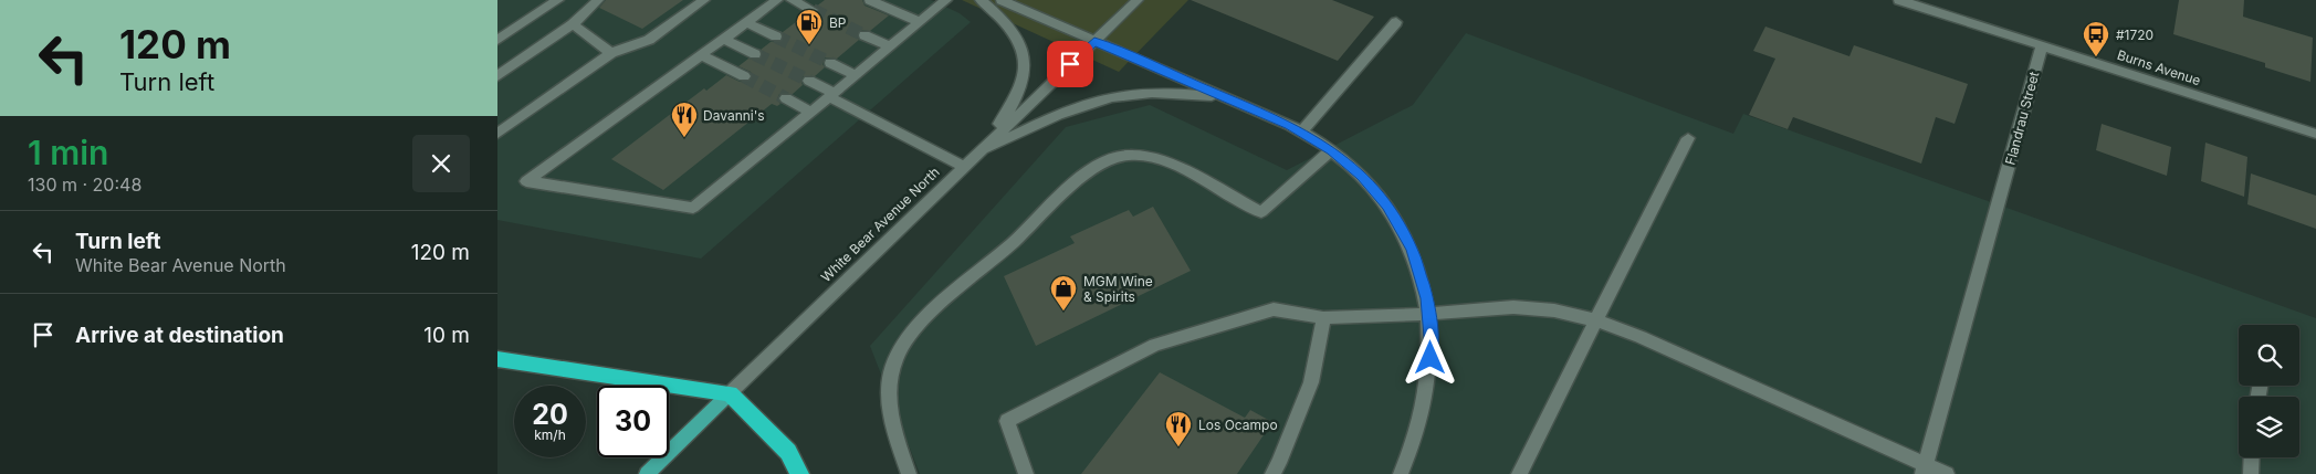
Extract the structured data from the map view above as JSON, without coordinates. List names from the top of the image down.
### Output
{
  "streets": {
    "main road": ["White Bear Avenue North"],
    "street": ["Burns Avenue", "Flandrau Street"]
  },
  "crossings": [
    ["Burns Avenue", "Flandrau Street"]
  ],
  "places": {
    "fuel station": ["BP"],
    "bus stop": ["#1720"],
    "restaurant": ["Davanni's", "Los Ocampo"],
    "shop": ["MGM Wine & Spirits"]
  },
  "page": {
    "turn": ["120 m", "Turn left"],
    "heading": ["1 min", "130 m · 20:48"],
    "list": [
      {
        "name": "Turn left",
        "note": "White Bear Avenue North",
        "value": "120 m"
      },
      {
        "name": "Arrive at destination",
        "value": "10 m"
      }
    ],
    "speed": "20 km/h",
    "limit": "30"
  }
}
